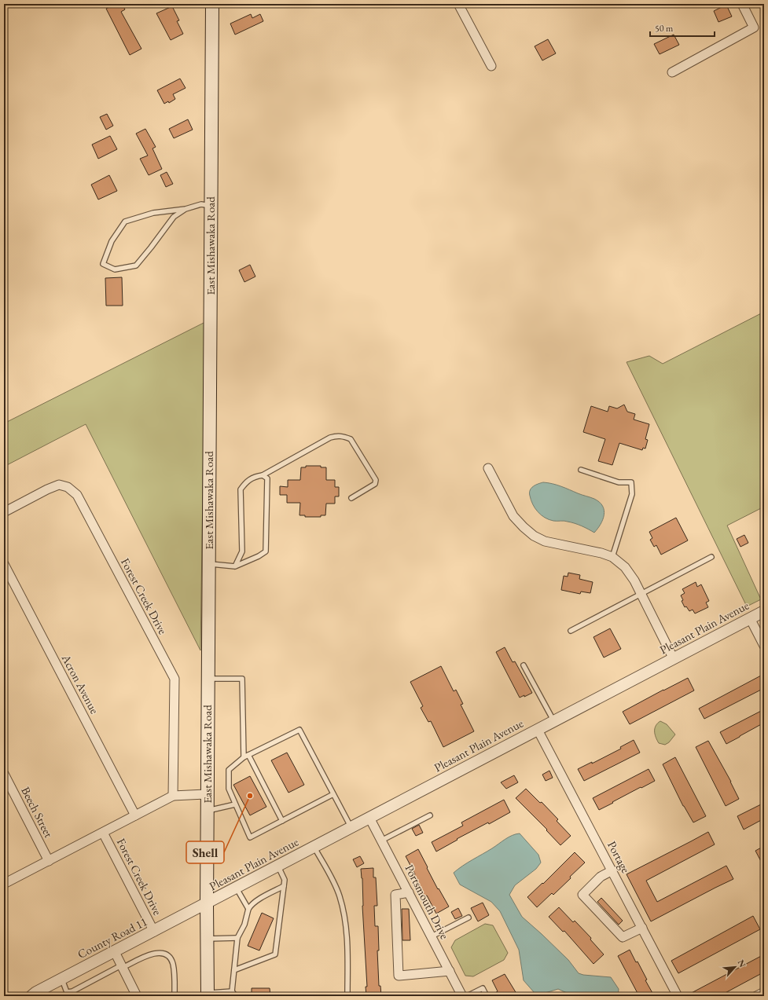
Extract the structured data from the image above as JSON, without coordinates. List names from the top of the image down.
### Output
{
  "streets": {
    "main road": ["East Mishawaka Road"],
    "street": [
      "Forest Creek Drive",
      "Pleasant Plain Avenue",
      "Acron Avenue",
      "Beech Street",
      "Portage",
      "Portsmouth Drive",
      "County Road 11"
    ]
  },
  "crossings": [
    ["East Mishawaka Road", "Pleasant Plain Avenue"],
    ["East Mishawaka Road", "County Road 11"],
    ["Forest Creek Drive", "County Road 11"],
    ["Pleasant Plain Avenue", "Portage"],
    ["Pleasant Plain Avenue", "Portsmouth Drive"],
    ["Pleasant Plain Avenue", "County Road 11"]
  ],
  "places": ["Shell"],
  "scale_bar": "50 m",
  "north": "top right"
}
